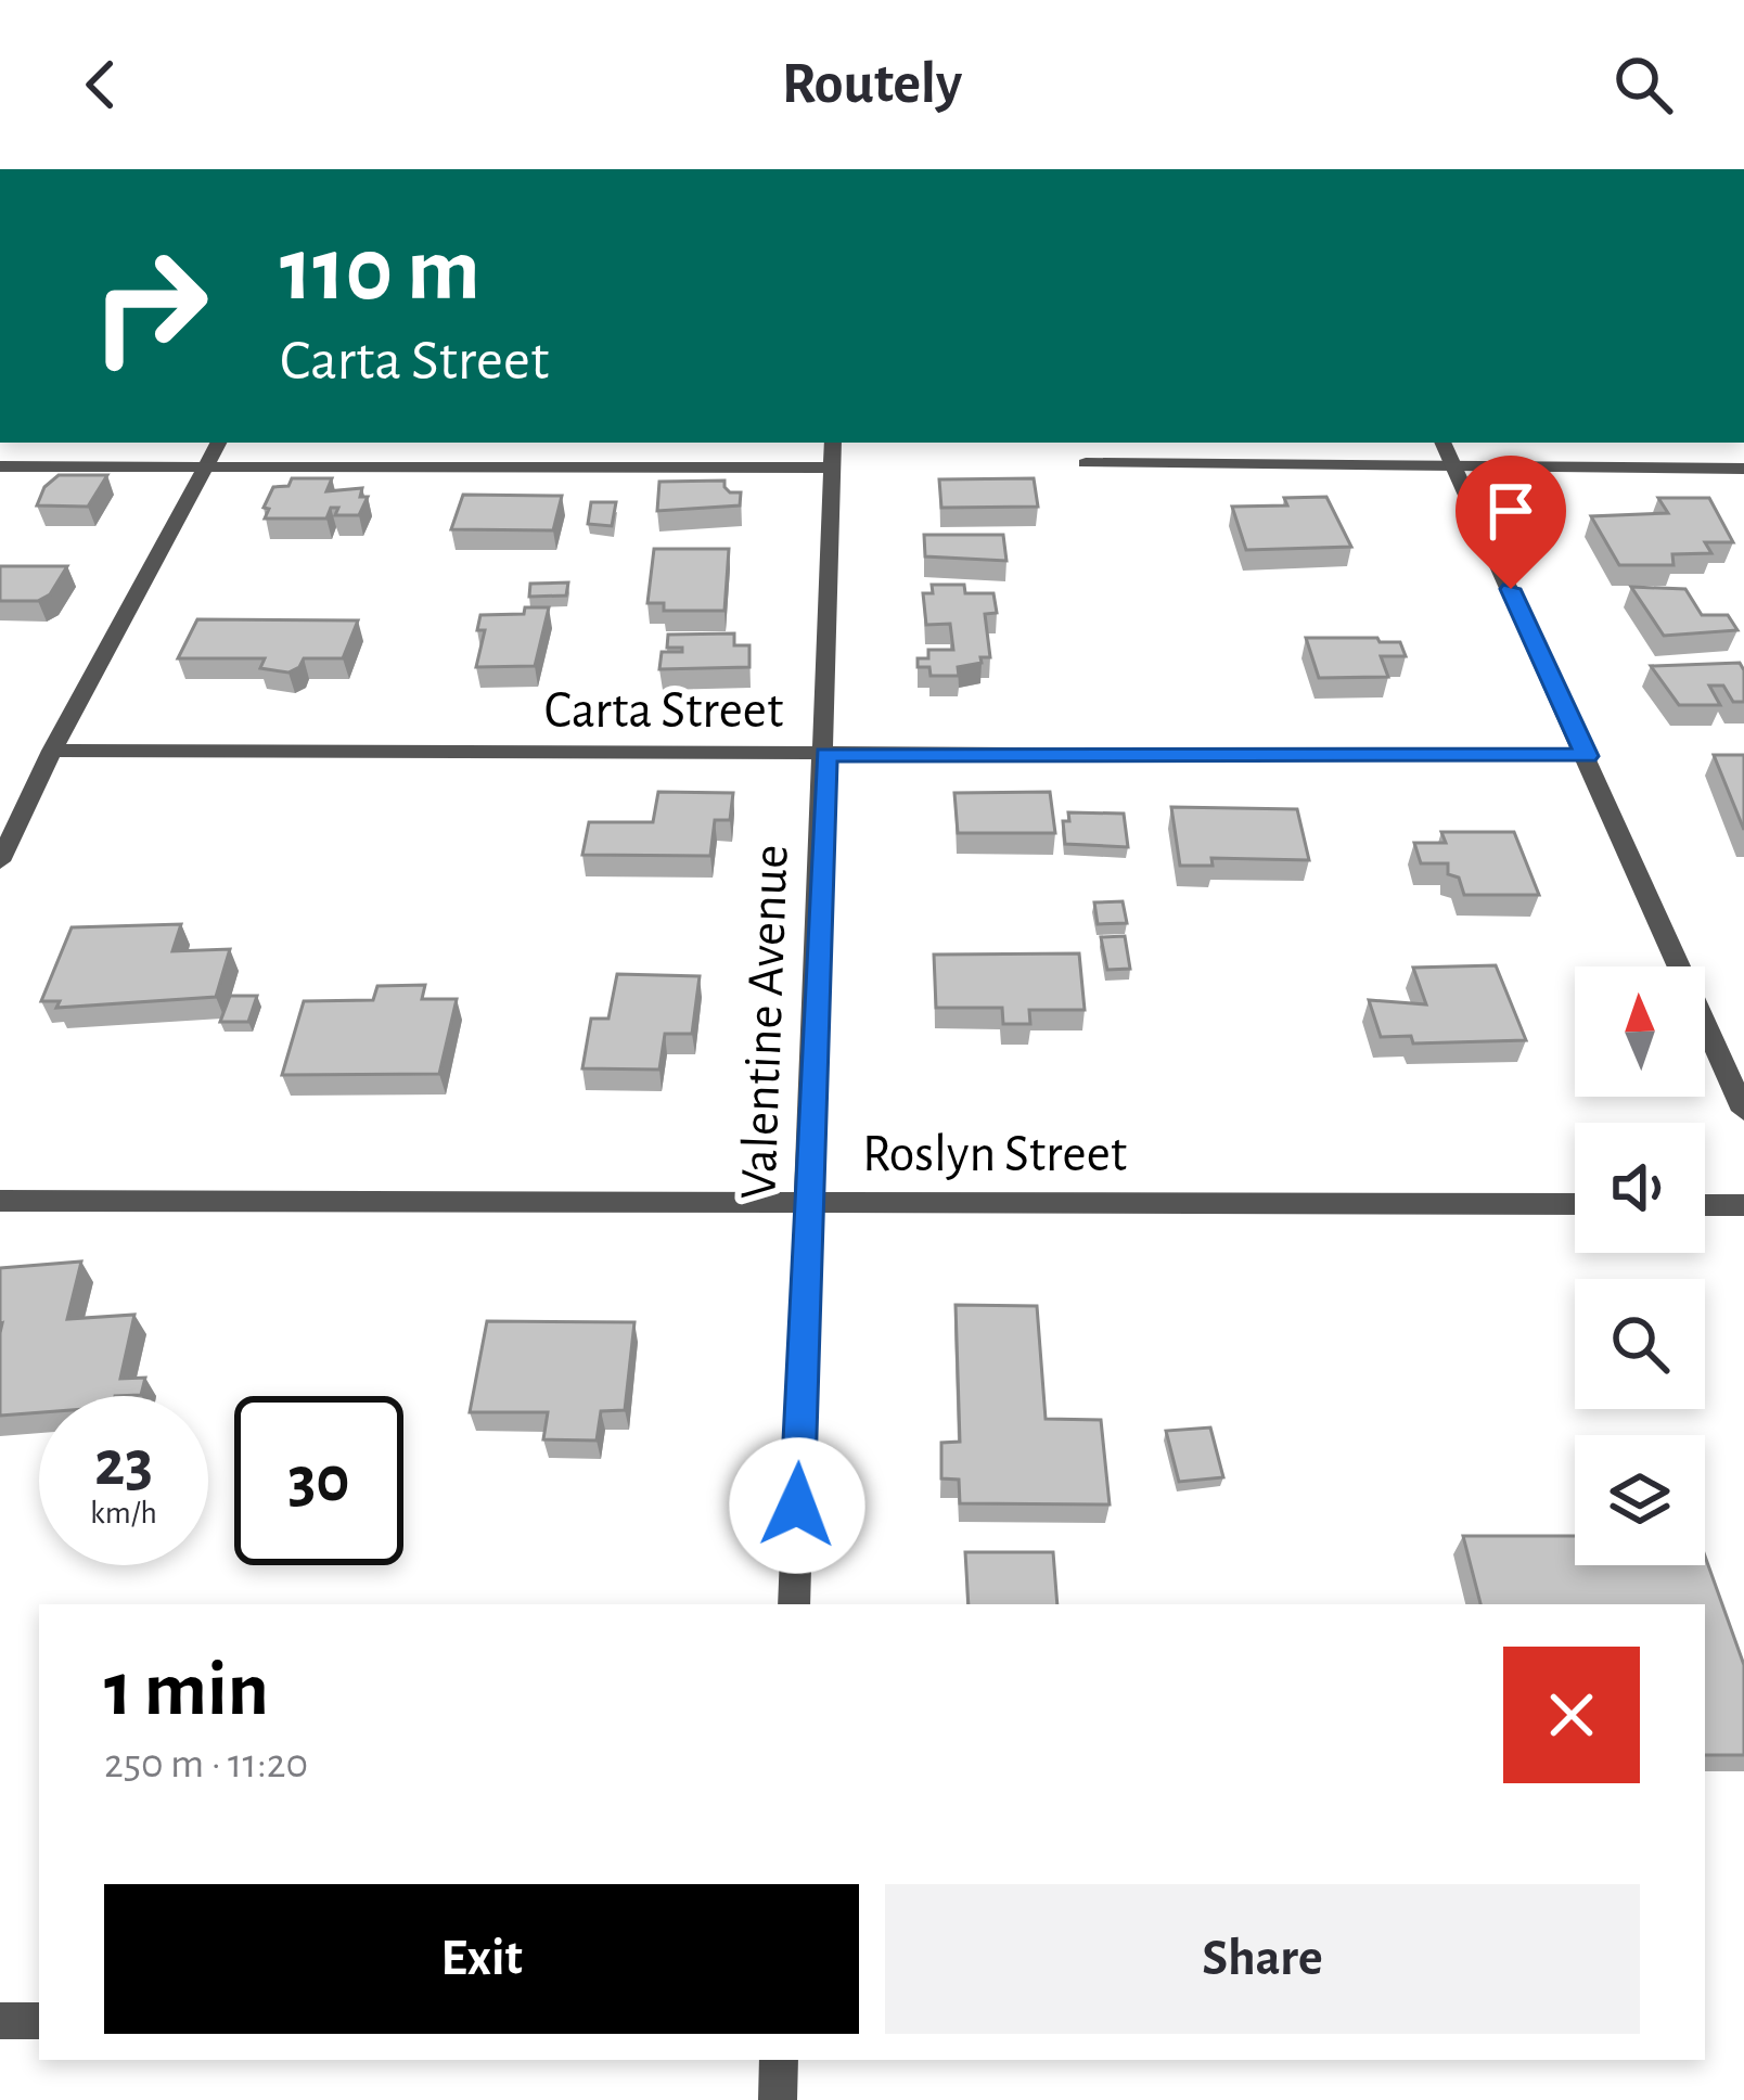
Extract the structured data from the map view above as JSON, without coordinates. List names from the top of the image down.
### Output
{
  "streets": {
    "street": ["Carta Street", "Valentine Avenue", "Roslyn Street"]
  },
  "crossings": [
    ["Carta Street", "Valentine Avenue"],
    ["Valentine Avenue", "Roslyn Street"]
  ],
  "north": "top",
  "page": {
    "header": "Routely",
    "turn": ["110 m", "Carta Street"],
    "speed": "23 km/h",
    "limit": "30",
    "heading": ["1 min", "250 m · 11:20"],
    "buttons": ["Exit", "Share"]
  }
}
